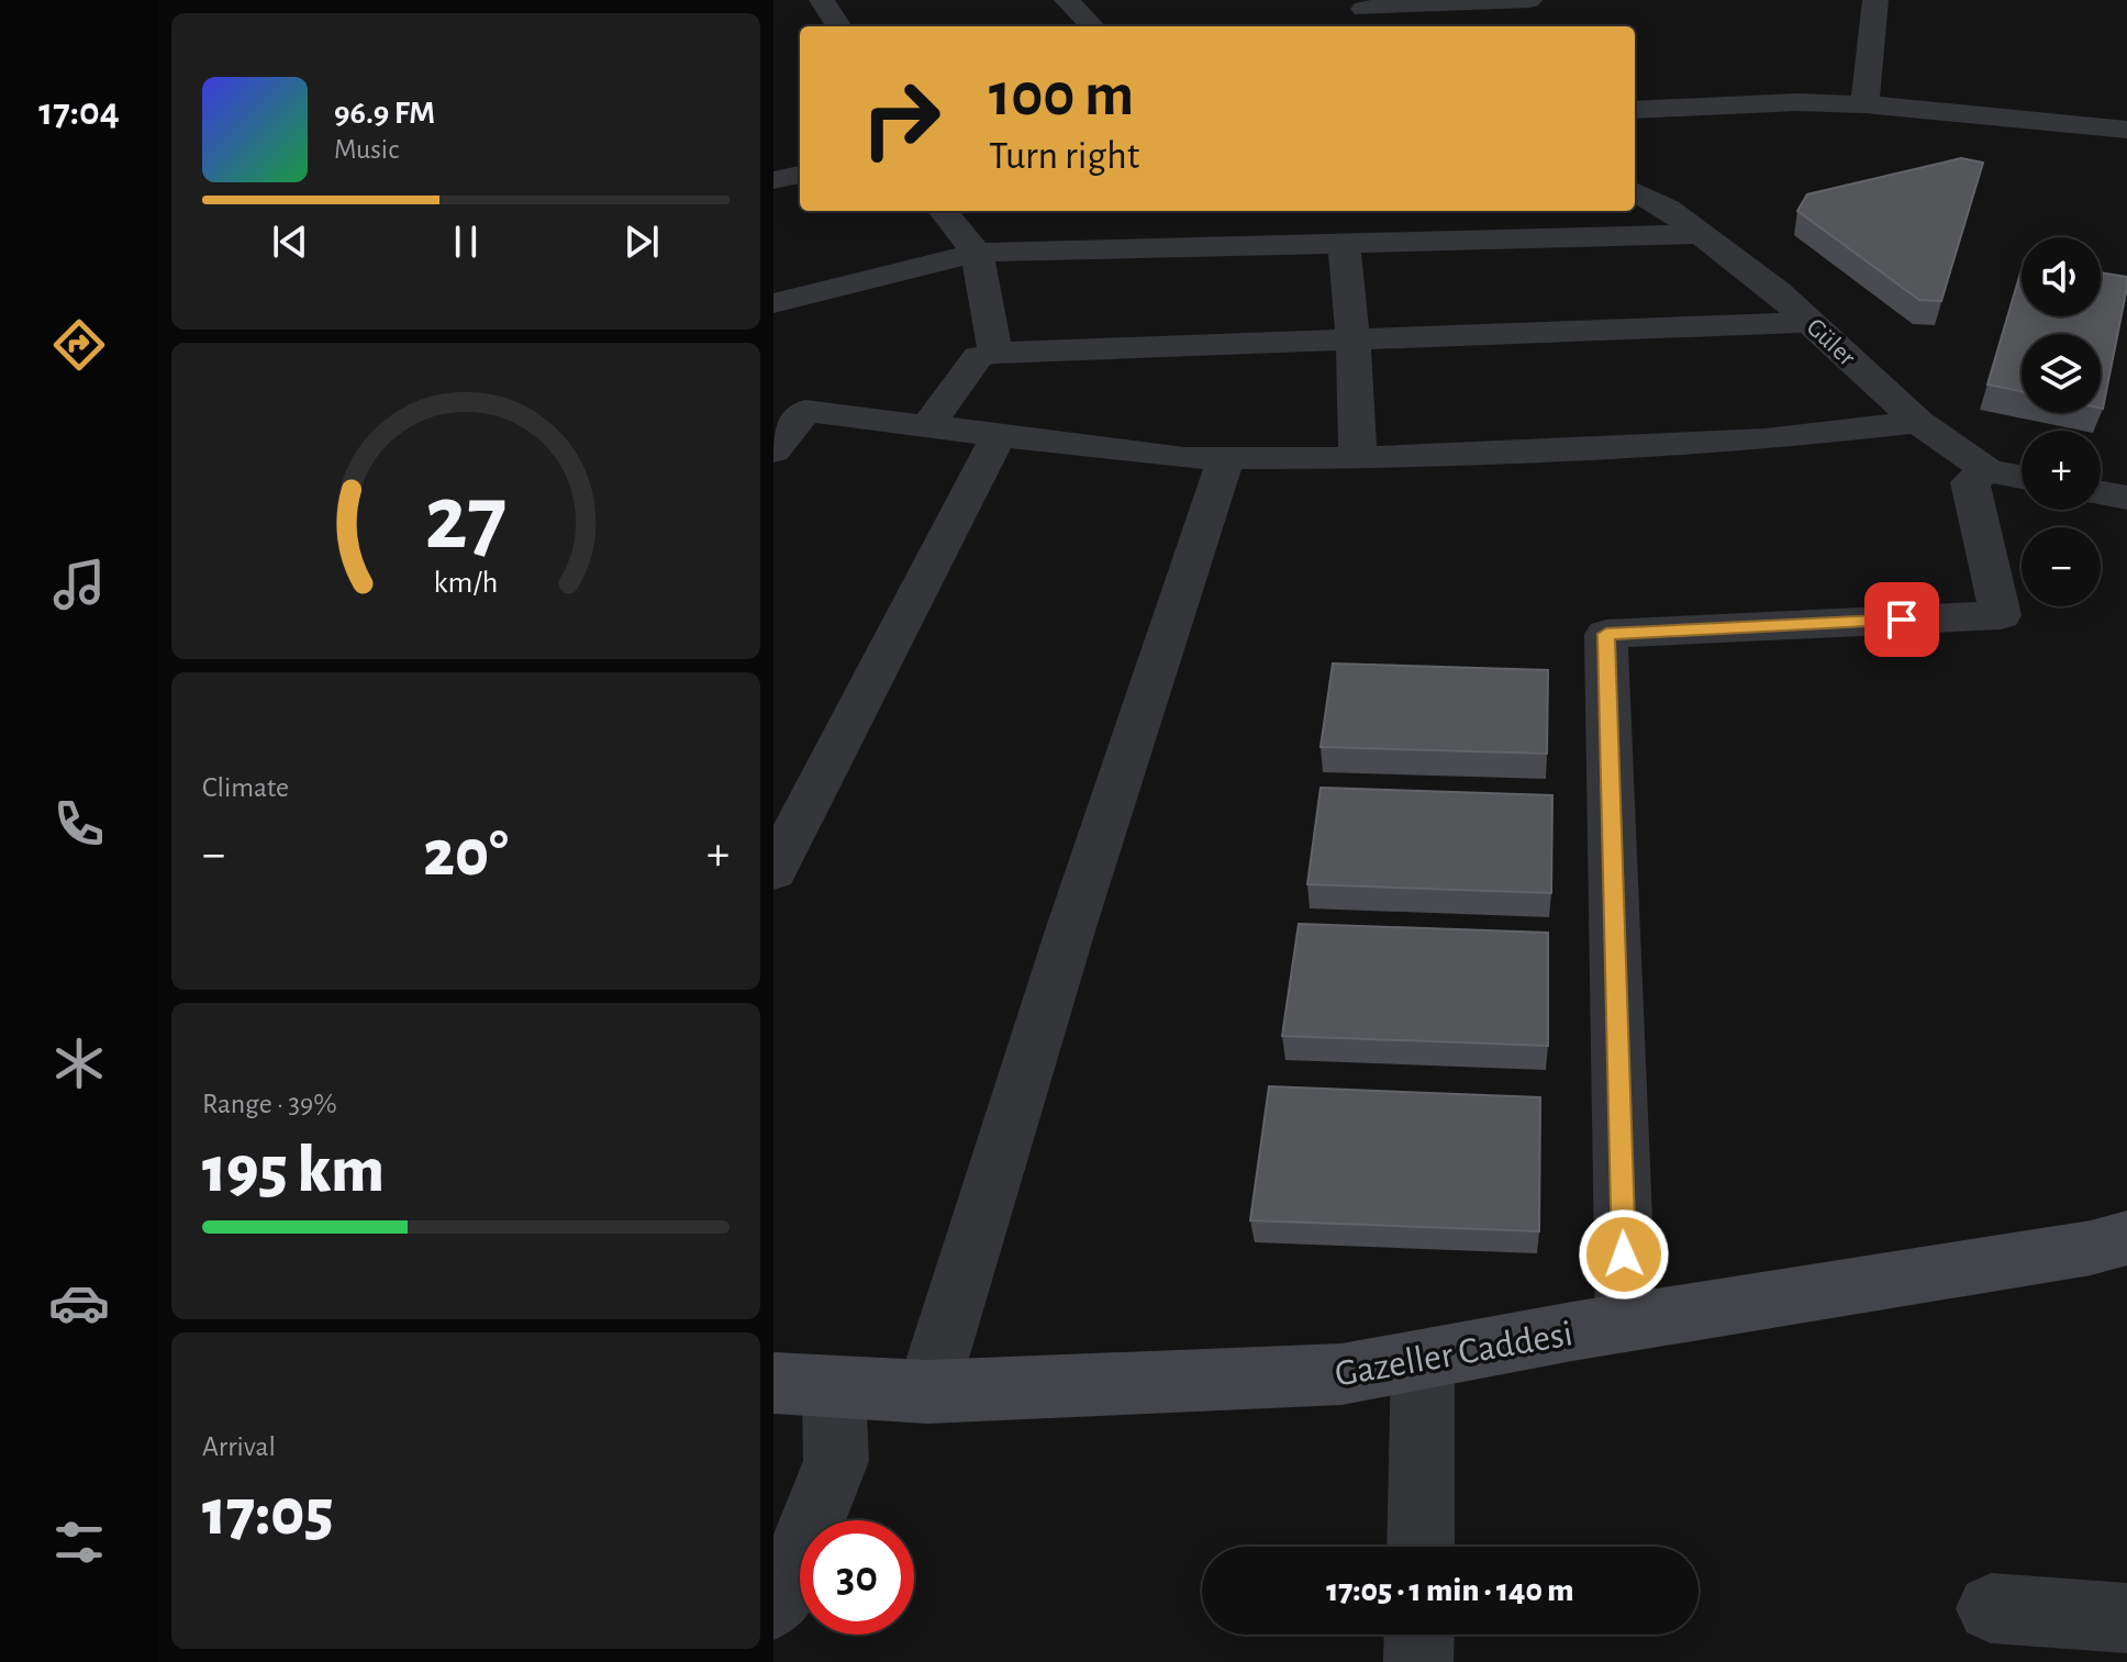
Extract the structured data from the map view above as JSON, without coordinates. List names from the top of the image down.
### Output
{
  "streets": {
    "street": ["Güler", "Gazeller Caddesi"]
  },
  "page": {
    "tabs": "17:04",
    "turn": ["100 m", "Turn right"],
    "song": ["96.9 FM", "Music"],
    "map_buttons": ["+", "−"],
    "tile": [
      "Climate",
      ["Range · 39%", "195 km"],
      ["Arrival", "17:05"]
    ],
    "heat": ["−", "20°", "+"],
    "limit": "30",
    "trip": "17:05 · 1 min · 140 m",
    "gauge": ["27", "km/h"]
  }
}
